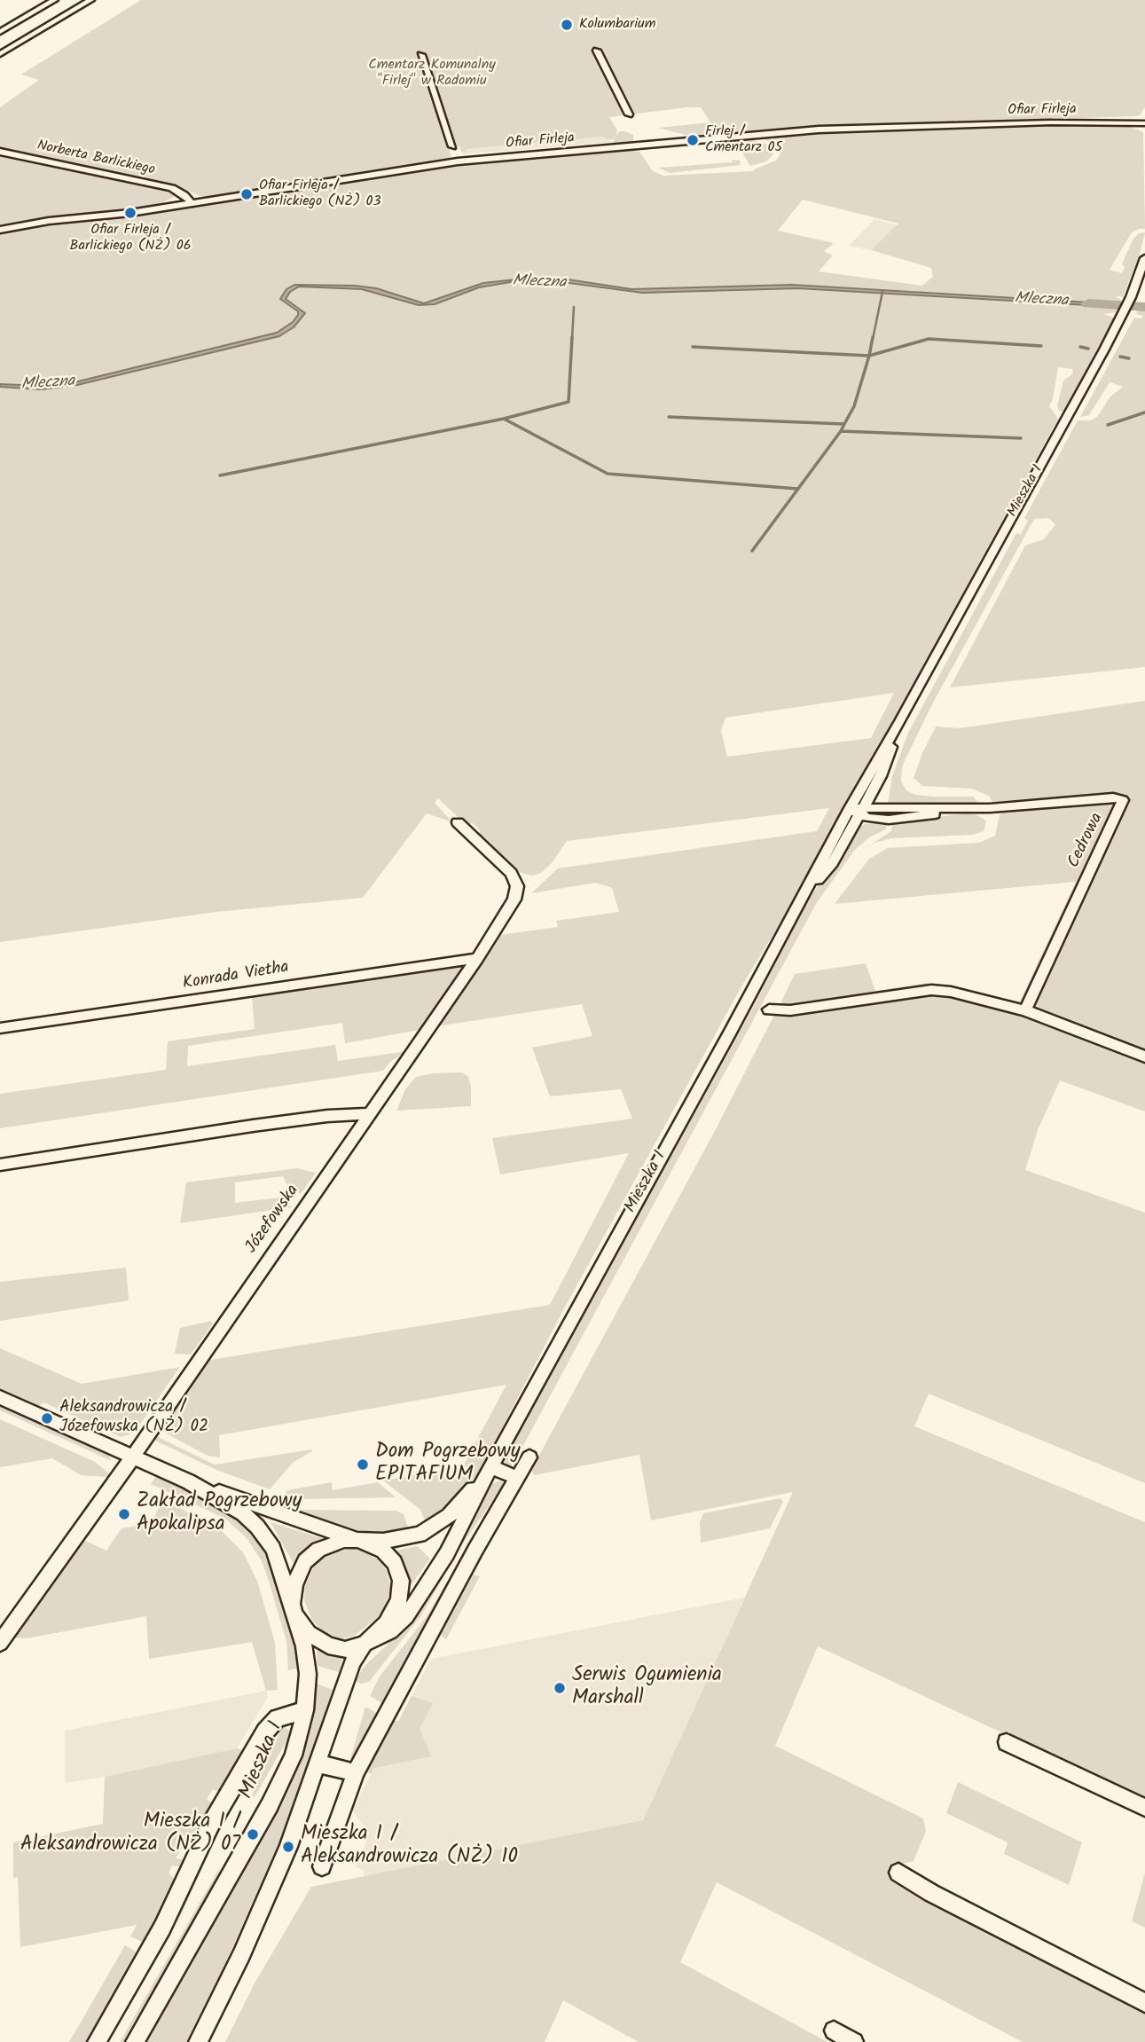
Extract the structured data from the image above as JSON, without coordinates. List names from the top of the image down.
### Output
{
  "streets": {
    "street": [
      "Ofiar Firleja",
      "Norberta Barlickiego",
      "Mieszka I",
      "Cedrowa",
      "Konrada Vietha",
      "Józefowska"
    ]
  },
  "crossings": [
    ["Ofiar Firleja", "Norberta Barlickiego"],
    ["Mieszka I", "Cedrowa"],
    ["Konrada Vietha", "Józefowska"]
  ],
  "water": ["Mleczna"],
  "parks": ["Cmentarz Komunalny \"Firlej\" w Radomiu"],
  "places": [
    "Kolumbarium",
    "Firlej / Cmentarz 05",
    "Ofiar Firleja / Barlickiego (NŻ) 03",
    "Ofiar Firleja / Barlickiego (NŻ) 06",
    "Aleksandrowicza / Józefowska (NŻ) 02",
    "Dom Pogrzebowy EPITAFIUM",
    "Zakład Pogrzebowy Apokalipsa",
    "Serwis Ogumienia Marshall",
    "Mieszka I / Aleksandrowicza (NŻ) 07",
    "Mieszka I / Aleksandrowicza (NŻ) 10"
  ]
}
